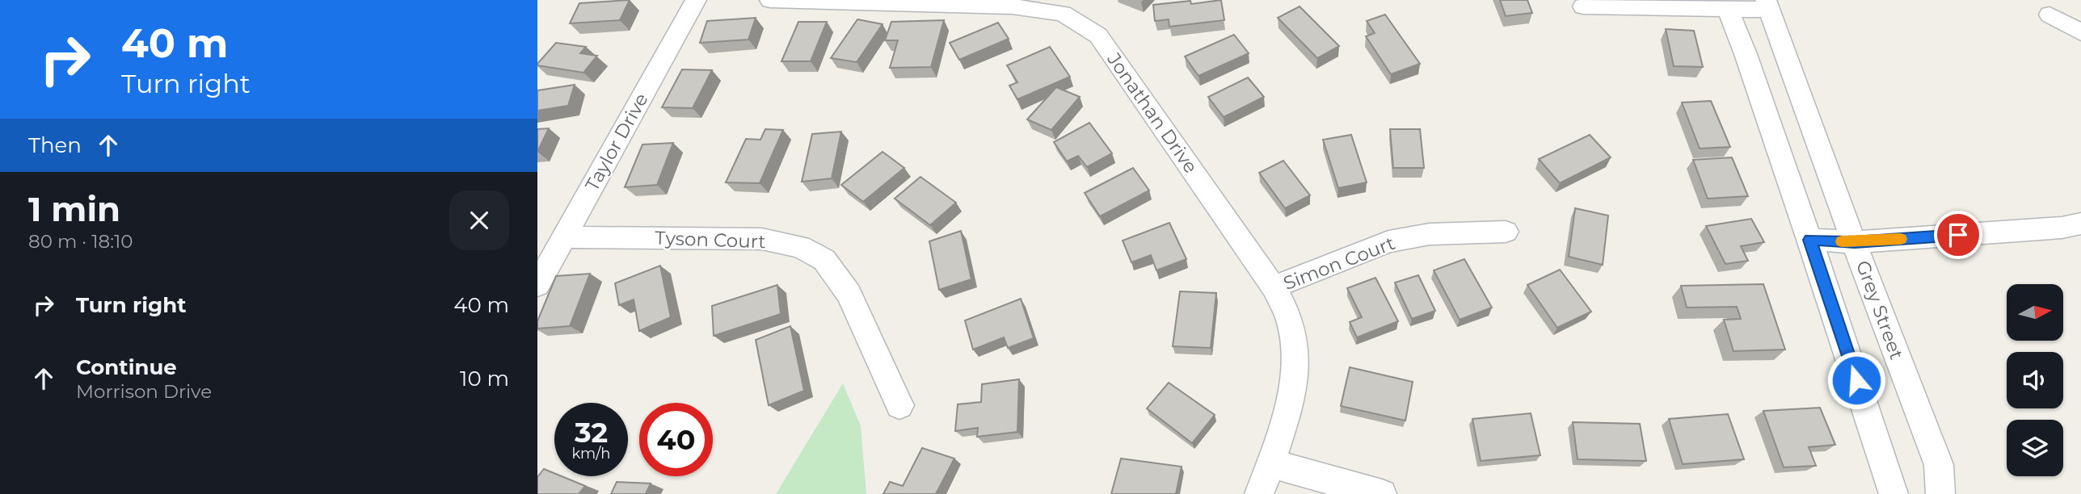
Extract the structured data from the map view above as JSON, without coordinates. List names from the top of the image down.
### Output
{
  "streets": {
    "street": [
      "Jonathan Drive",
      "Taylor Drive",
      "Tyson Court",
      "Simon Court",
      "Grey Street"
    ]
  },
  "crossings": [
    ["Jonathan Drive", "Simon Court"],
    ["Taylor Drive", "Tyson Court"]
  ],
  "north": "right",
  "page": {
    "turn": ["40 m", "Turn right"],
    "then": "Then",
    "heading": ["1 min", "80 m · 18:10"],
    "list": [
      {
        "name": "Turn right",
        "value": "40 m"
      },
      {
        "name": "Continue",
        "note": "Morrison Drive",
        "value": "10 m"
      }
    ],
    "speed": "32 km/h",
    "limit": "40"
  }
}
